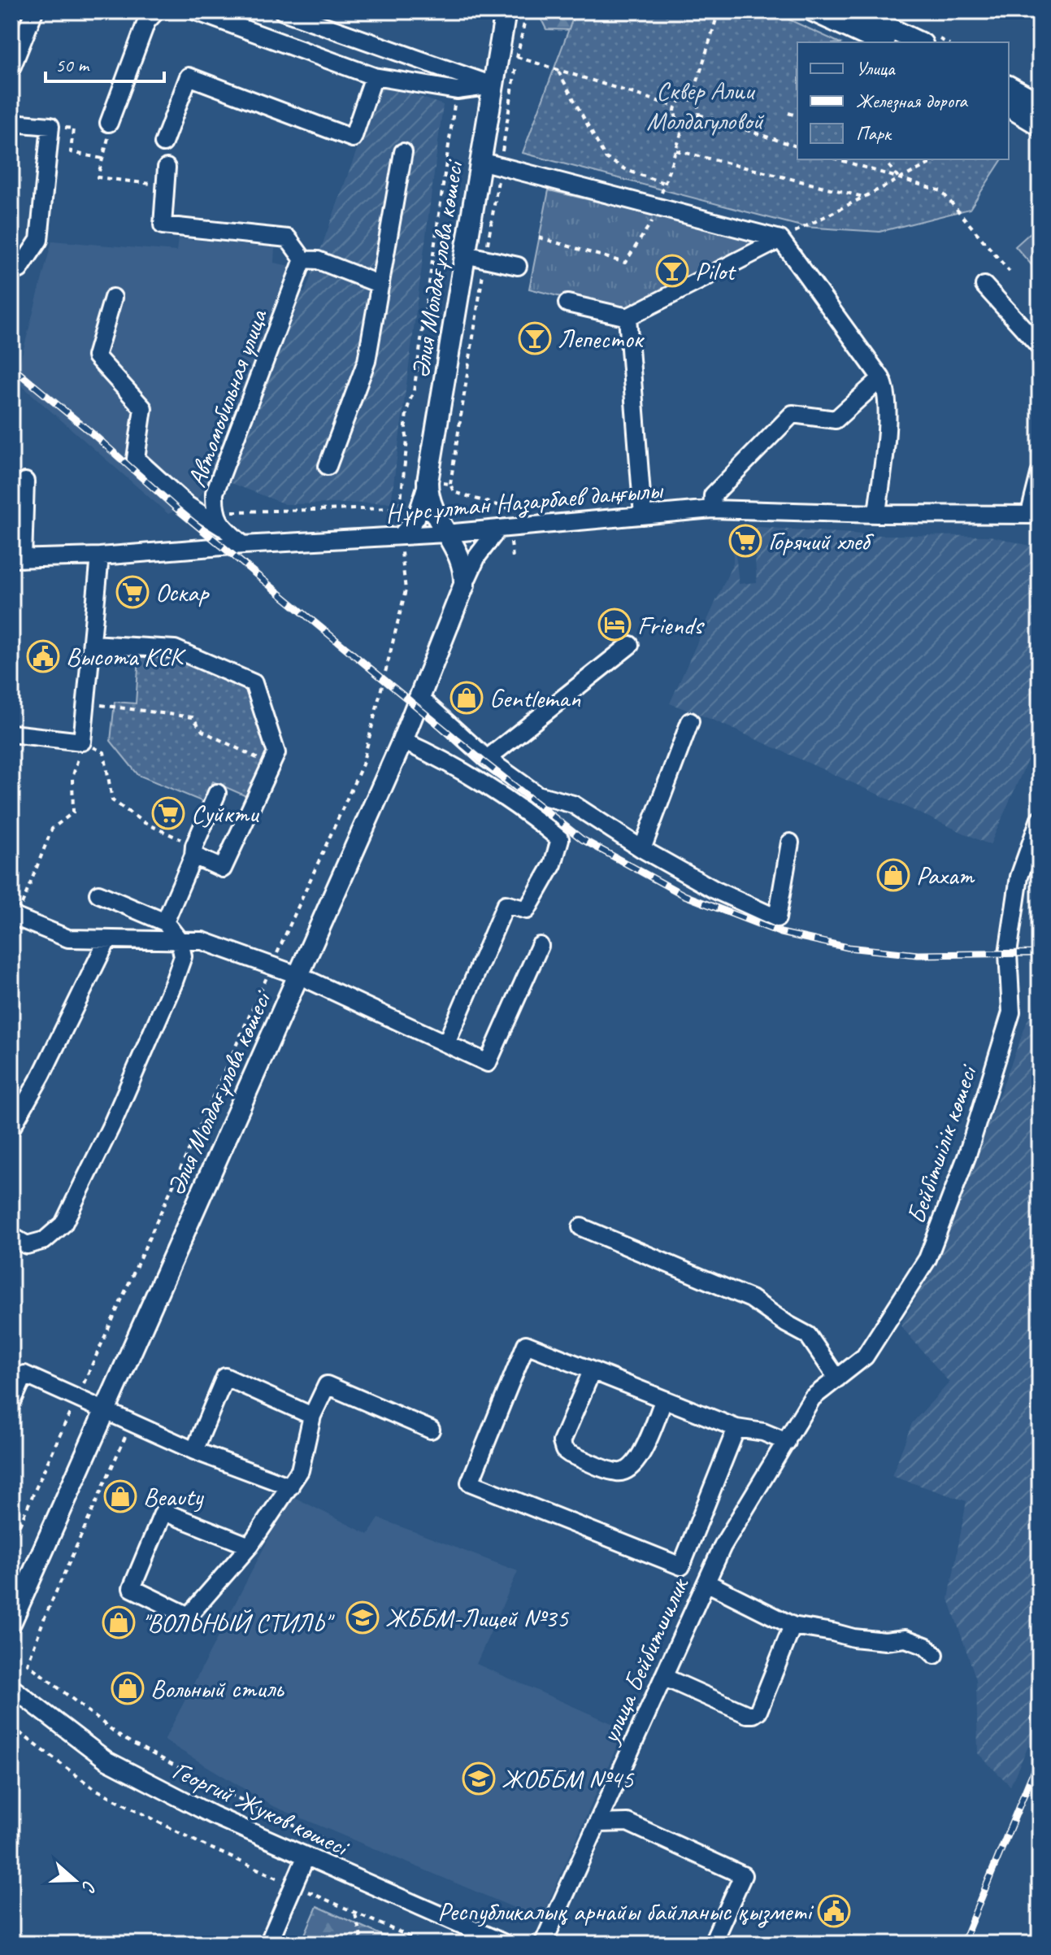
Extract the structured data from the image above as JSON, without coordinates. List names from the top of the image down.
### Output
{
  "streets": {
    "main road": ["Әлия Молдағұлова көшесі"],
    "street": [
      "Автомобильная улица",
      "Нұрсұлтан Назарбаев даңғылы",
      "Бейбітшілік көшесі",
      "улица Бейбитшилик",
      "Георгий Жуков көшесі"
    ]
  },
  "crossings": [
    ["Әлия Молдағұлова көшесі", "Нұрсұлтан Назарбаев даңғылы"],
    ["Автомобильная улица", "Нұрсұлтан Назарбаев даңғылы"],
    ["Бейбітшілік көшесі", "улица Бейбитшилик"]
  ],
  "parks": ["Сквер Алии Молдагуловой"],
  "places": {
    "bar": ["Pilot", "Лепесток"],
    "supermarket": ["Горячий хлеб", "Оскар", "Суйкти"],
    "hotel": ["Friends"],
    "public building": ["Высота КСК", "Республикалық арнайы байланыс қызметі"],
    "shop": [
      "Gentleman",
      "Рахат",
      "Beauty",
      "\"ВОЛЬНЫЙ СТИЛЬ\"",
      "Вольный стиль"
    ],
    "school or university": ["ЖББМ-Лицей №35", "ЖОББМ №45"]
  },
  "legend": ["Улица", "Железная дорога", "Парк"],
  "scale_bar": "50 m",
  "north": "right"
}
